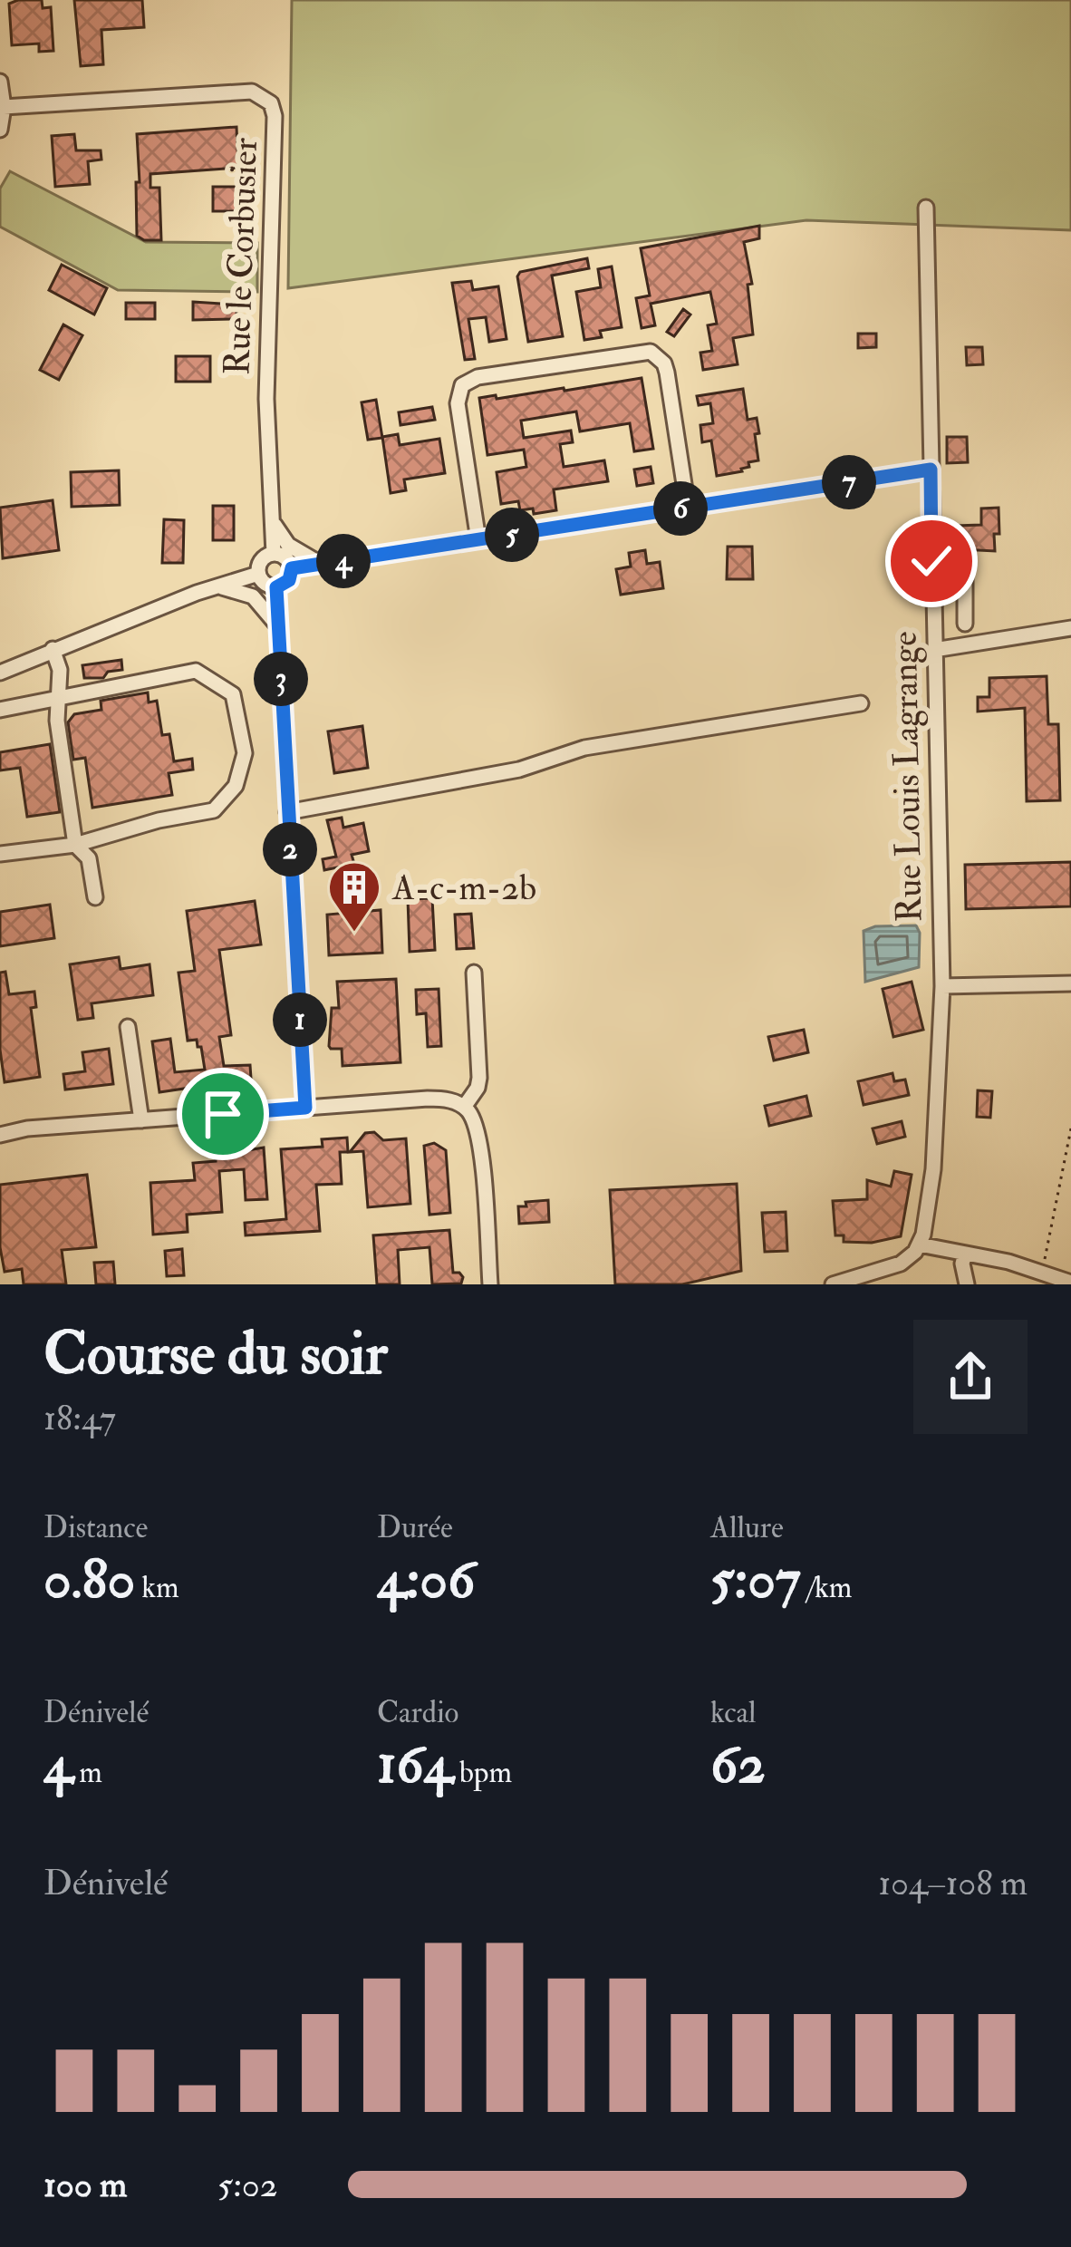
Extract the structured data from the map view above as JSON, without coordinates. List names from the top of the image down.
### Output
{
  "streets": {
    "street": ["Rue le Corbusier", "Rue Louis Lagrange"]
  },
  "places": {
    "building": ["A-c-m-2b"]
  },
  "page": {
    "pins": [
      "7",
      "6",
      "5",
      "4",
      "3",
      "2",
      "1"
    ],
    "heading": ["Course du soir", "18:47"],
    "stats": [
      ["Distance", "0.80 km"],
      ["Durée", "4:06"],
      ["Allure", "5:07 /km"],
      ["Dénivelé", "4 m"],
      ["Cardio", "164 bpm"],
      ["kcal", "62"]
    ],
    "chart": ["Dénivelé", "104–108 m"],
    "list": [
      {
        "name": "100 m",
        "note": "5:02"
      }
    ]
  }
}
